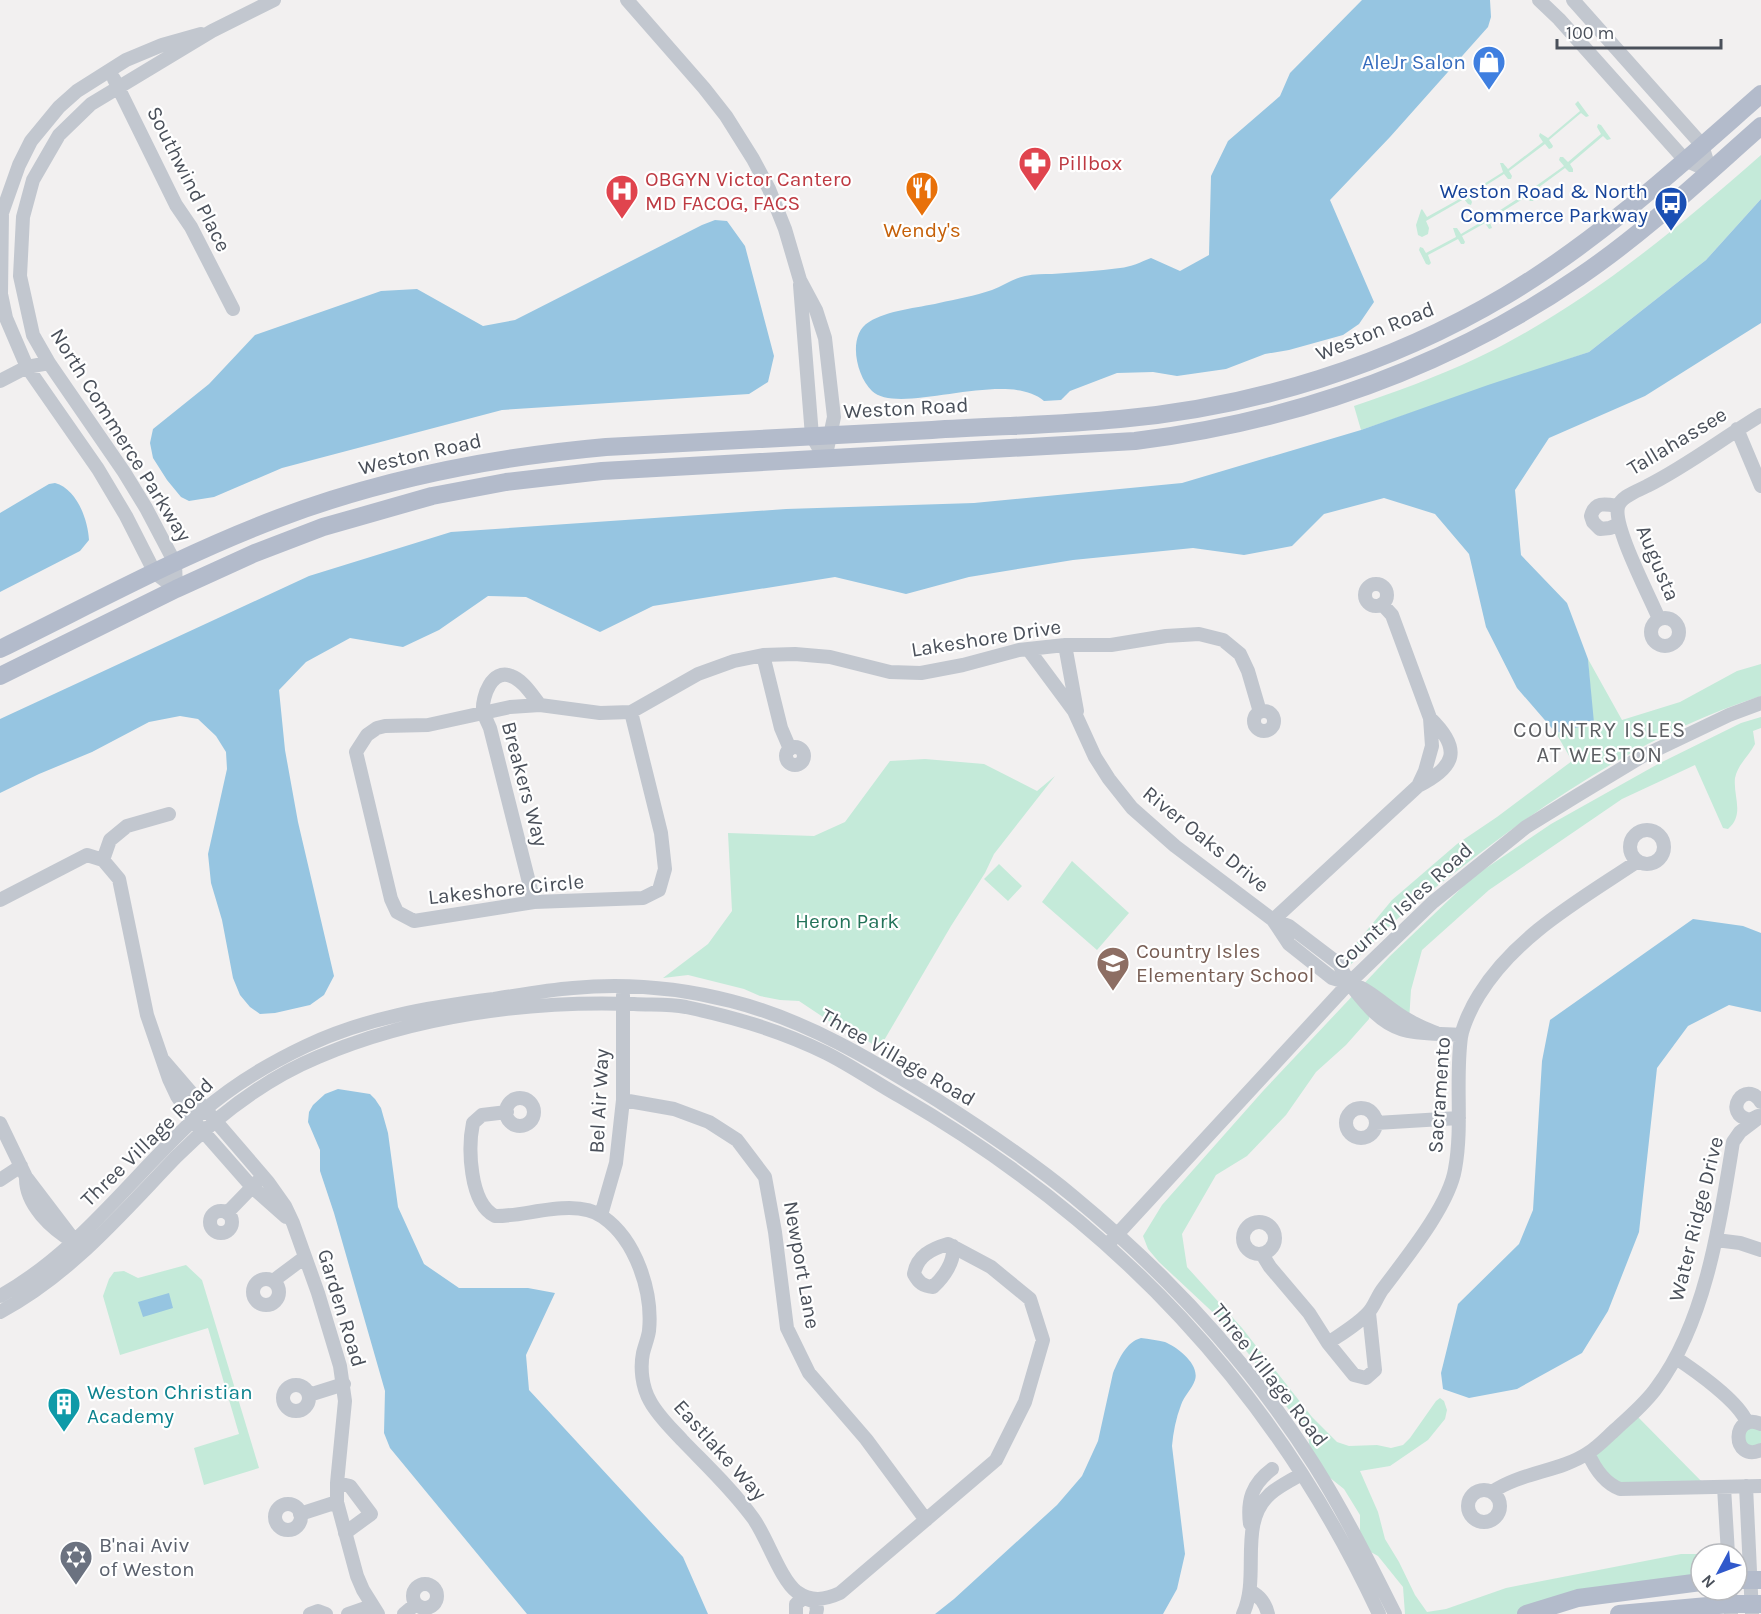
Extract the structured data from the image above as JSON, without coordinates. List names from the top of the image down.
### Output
{
  "streets": {
    "main road": ["Weston Road"],
    "street": [
      "Southwind Place",
      "North Commerce Parkway",
      "Tallahassee",
      "Augusta",
      "Lakeshore Drive",
      "Breakers Way",
      "River Oaks Drive",
      "Lakeshore Circle",
      "Country Isles Road",
      "Three Village Road",
      "Sacramento",
      "Bel Air Way",
      "Water Ridge Drive",
      "Newport Lane",
      "Garden Road",
      "Eastlake Way"
    ]
  },
  "crossings": [
    ["Southwind Place", "North Commerce Parkway"],
    ["Weston Road", "North Commerce Parkway"],
    ["Tallahassee", "Augusta"],
    ["Lakeshore Drive", "Breakers Way"],
    ["Lakeshore Drive", "River Oaks Drive"],
    ["Lakeshore Drive", "Lakeshore Circle"],
    ["Breakers Way", "Lakeshore Circle"],
    ["River Oaks Drive", "Country Isles Road"],
    ["River Oaks Drive", "Sacramento"],
    ["Country Isles Road", "Three Village Road"],
    ["Three Village Road", "Bel Air Way"],
    ["Three Village Road", "Garden Road"],
    ["Bel Air Way", "Newport Lane"],
    ["Bel Air Way", "Eastlake Way"]
  ],
  "districts": ["COUNTRY ISLES AT WESTON"],
  "parks": ["Heron Park"],
  "places": {
    "shop": ["AleJr Salon"],
    "pharmacy": ["Pillbox"],
    "restaurant": ["Wendy's"],
    "hospital": ["OBGYN Victor Cantero MD FACOG, FACS"],
    "bus stop": ["Weston Road & North Commerce Parkway"],
    "school or university": ["Country Isles Elementary School"],
    "building": ["Weston Christian Academy"],
    "synagogue": ["B'nai Aviv of Weston"]
  },
  "scale_bar": "100 m",
  "north": "bottom left"
}
